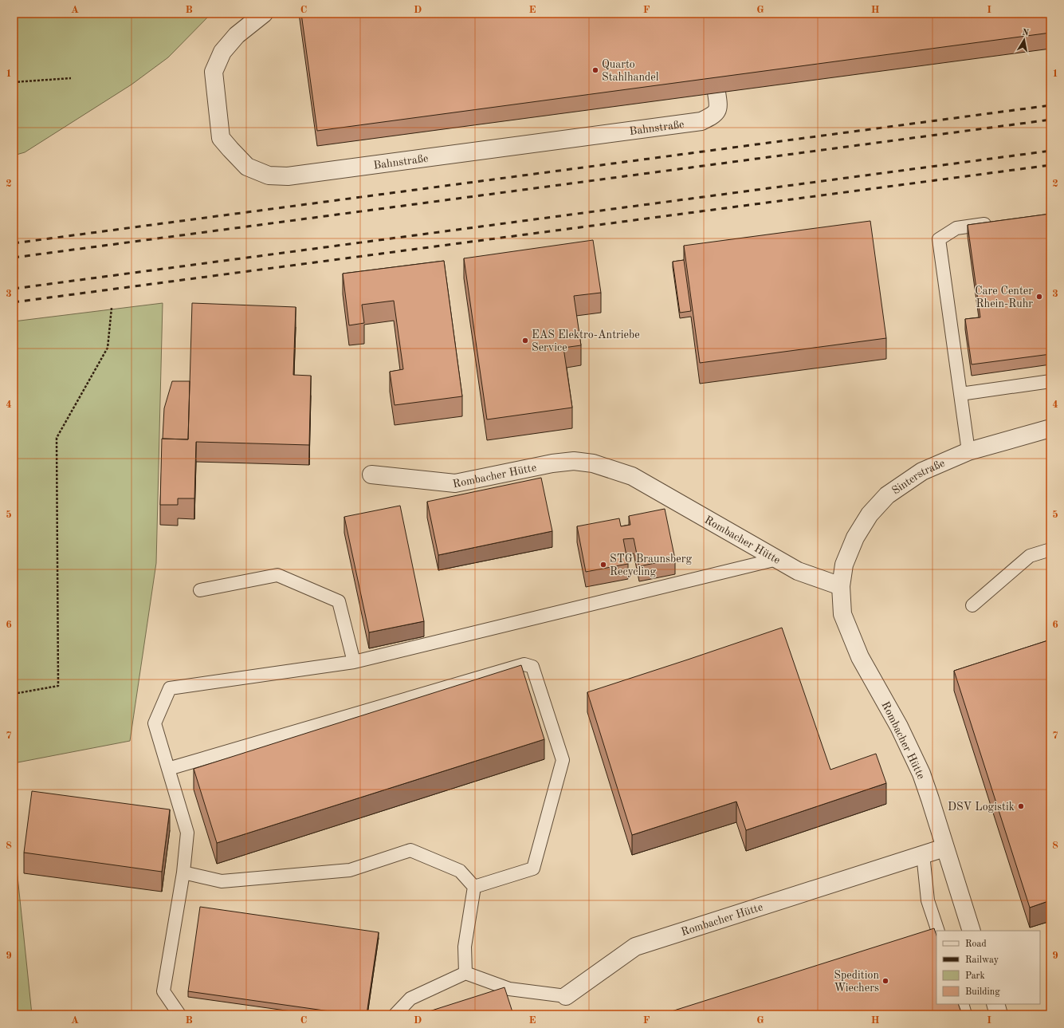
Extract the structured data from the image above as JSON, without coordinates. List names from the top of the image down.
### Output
{
  "streets": {
    "street": ["Bahnstraße", "Rombacher Hütte", "Sinterstraße"]
  },
  "crossings": [
    ["Rombacher Hütte", "Sinterstraße"]
  ],
  "places": [
    "Quarto Stahlhandel",
    "Care Center Rhein-Ruhr",
    "EAS Elektro-Antriebe Service",
    "STG Braunsberg Recycling",
    "DSV Logistik",
    "Spedition Wiechers"
  ],
  "legend": [
    "Road",
    "Railway",
    "Park",
    "Building"
  ],
  "north": "top",
  "grid": {
    "columns": [
      "A",
      "B",
      "C",
      "D",
      "E",
      "F",
      "G",
      "H",
      "I"
    ],
    "rows": [
      "1",
      "2",
      "3",
      "4",
      "5",
      "6",
      "7",
      "8",
      "9"
    ]
  }
}
